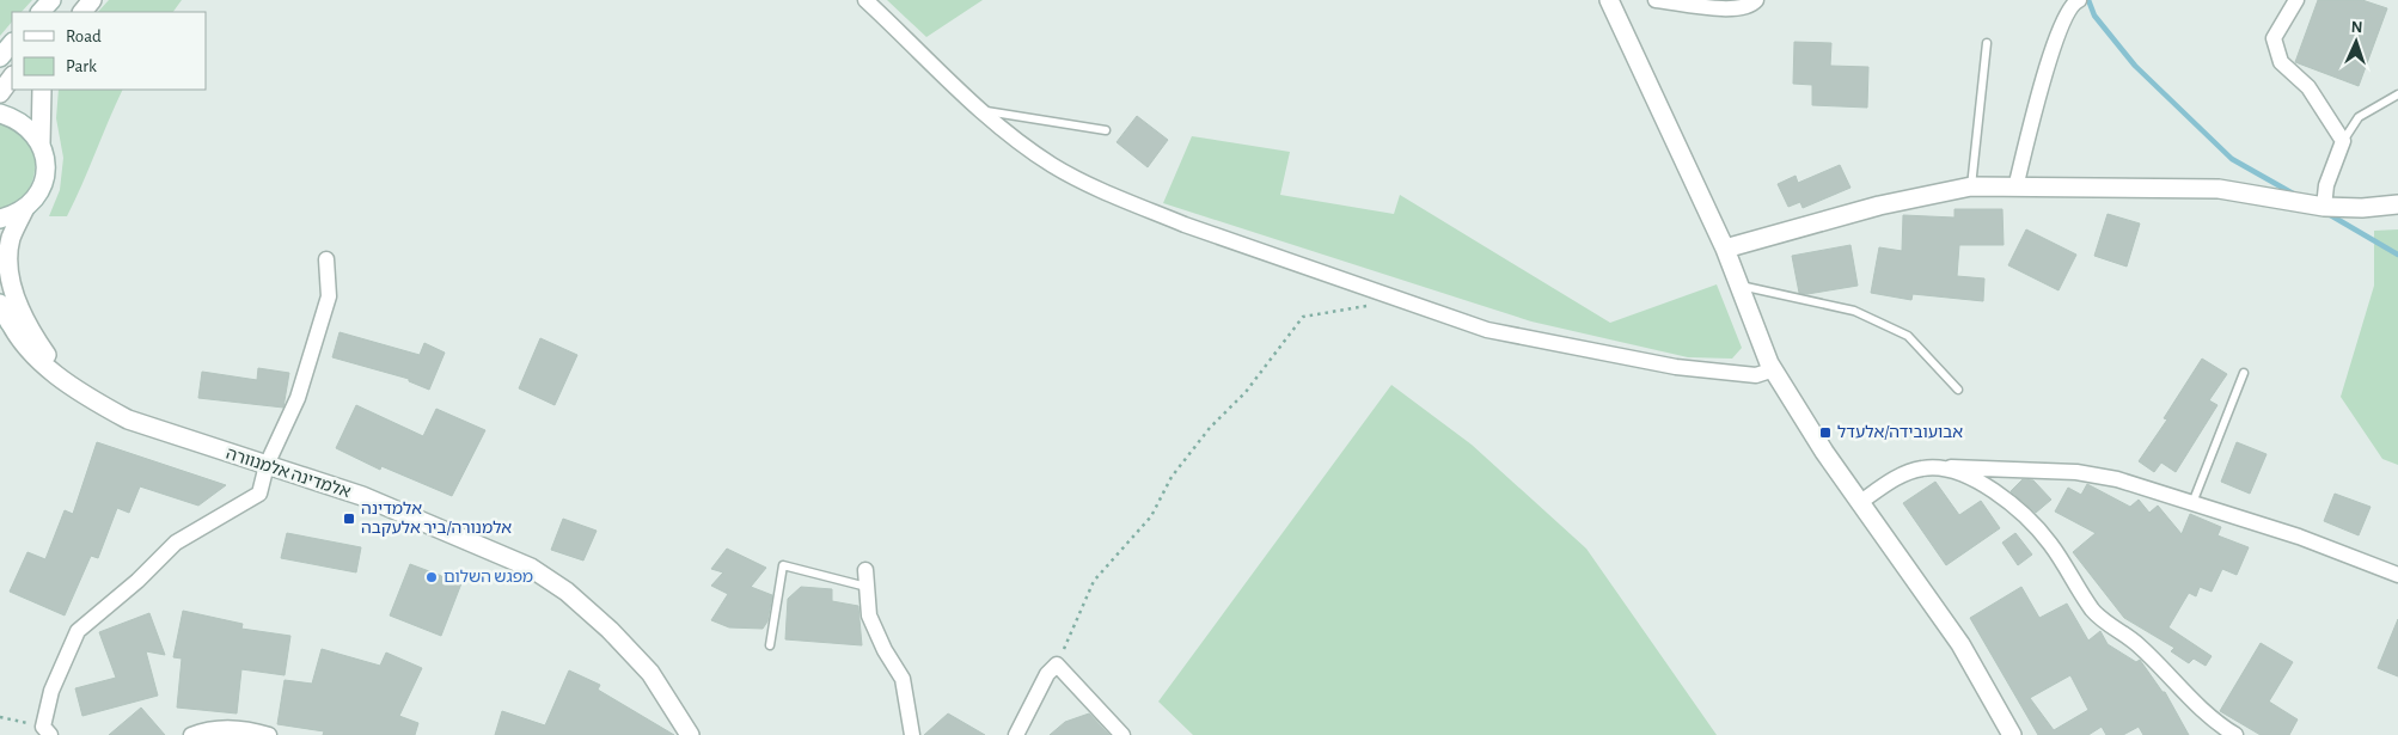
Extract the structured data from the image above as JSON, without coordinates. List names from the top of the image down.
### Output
{
  "streets": {
    "street": ["אלמדינה אלמנוורה"]
  },
  "places": {
    "transit": ["אבועובידה/אלעדל", "אלמדינה אלמנורה/ביר אלעקבה"],
    "other": ["מפגש השלום"]
  },
  "legend": ["Road", "Park"],
  "north": "top"
}
